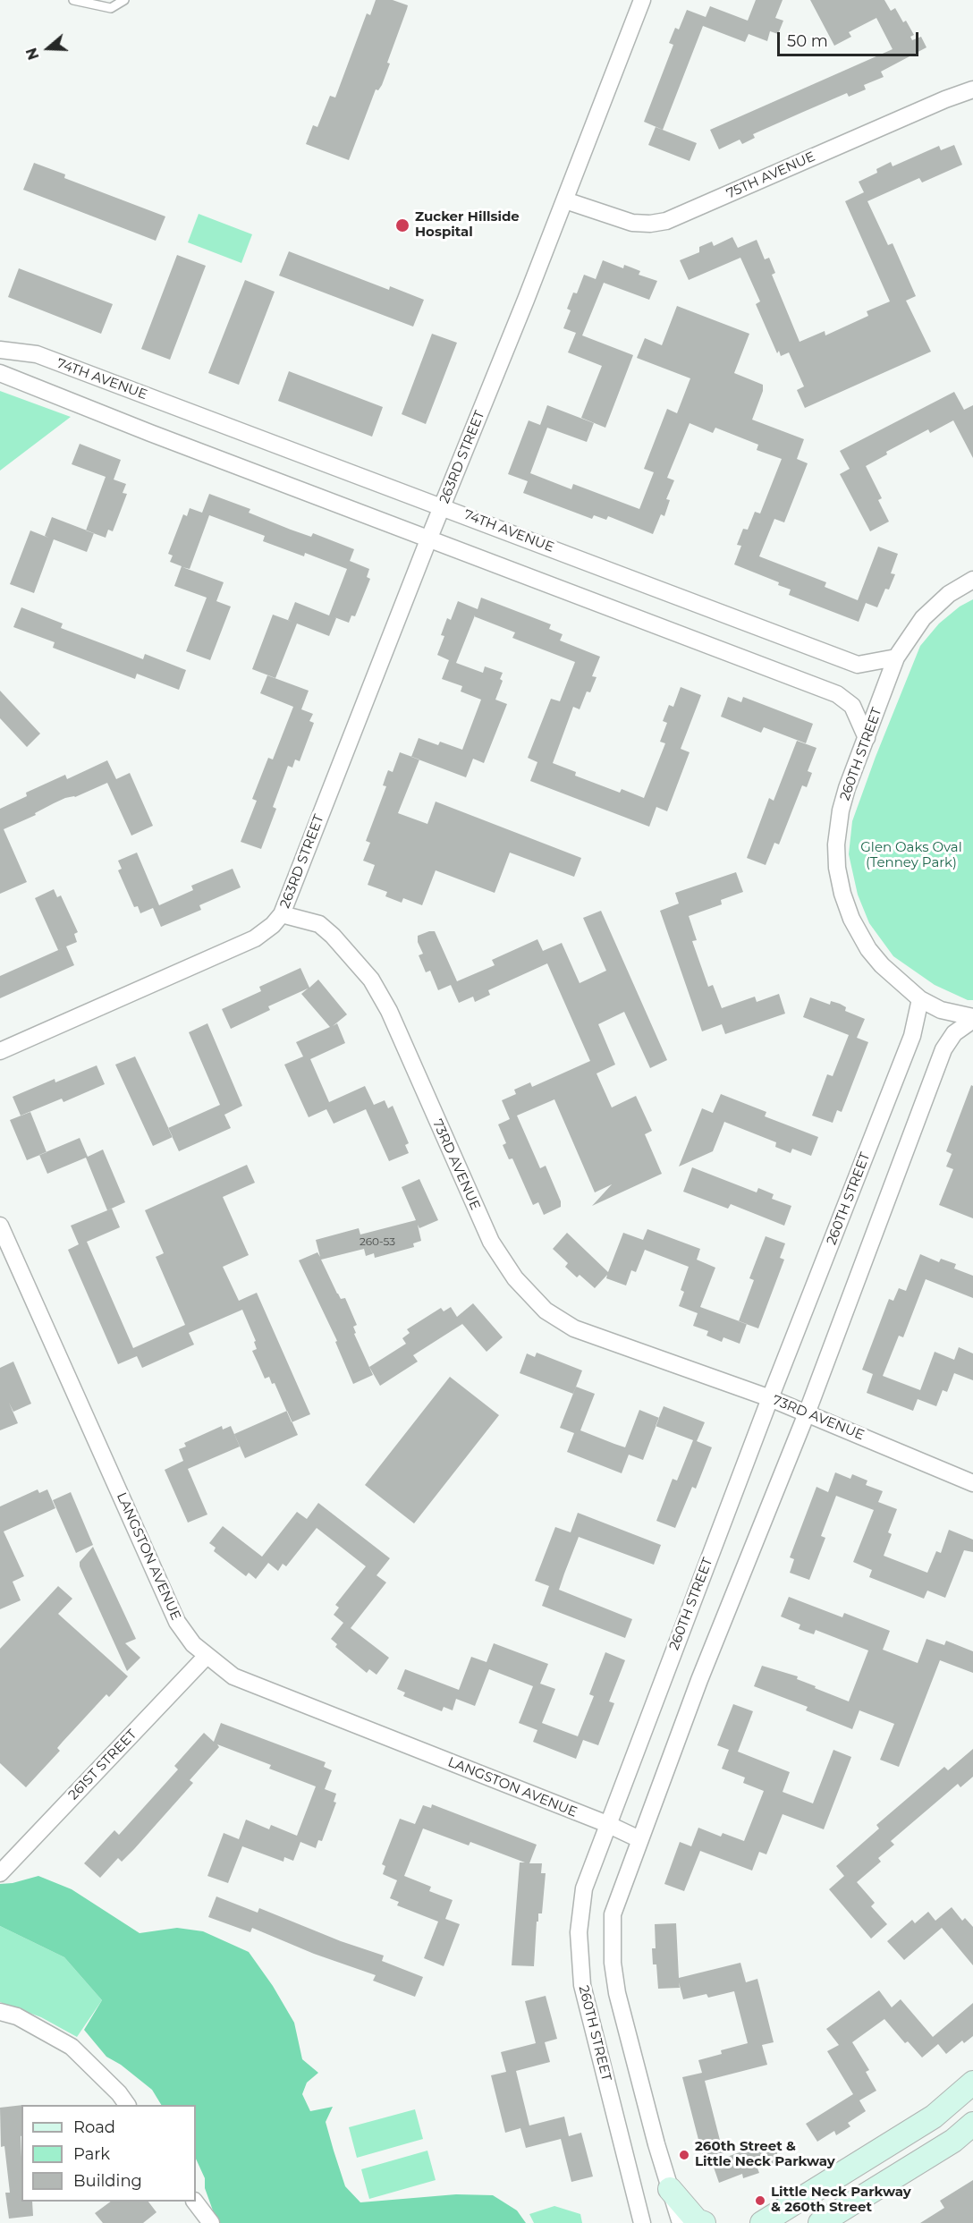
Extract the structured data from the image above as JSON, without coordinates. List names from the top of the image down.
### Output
{
  "streets": {
    "street": [
      "75TH AVENUE",
      "74TH AVENUE",
      "263RD STREET",
      "260TH STREET",
      "73RD AVENUE",
      "LANGSTON AVENUE",
      "261ST STREET"
    ]
  },
  "crossings": [
    ["75TH AVENUE", "263RD STREET"],
    ["74TH AVENUE", "263RD STREET"],
    ["74TH AVENUE", "260TH STREET"],
    ["263RD STREET", "73RD AVENUE"],
    ["260TH STREET", "73RD AVENUE"],
    ["260TH STREET", "LANGSTON AVENUE"],
    ["LANGSTON AVENUE", "261ST STREET"]
  ],
  "parks": ["Glen Oaks Oval (Tenney Park)"],
  "places": ["Zucker Hillside Hospital", "260th Street & Little Neck Parkway", "Little Neck Parkway & 260th Street"],
  "house_numbers": ["260-53"],
  "legend": ["Road", "Park", "Building"],
  "scale_bar": "50 m",
  "north": "left"
}
